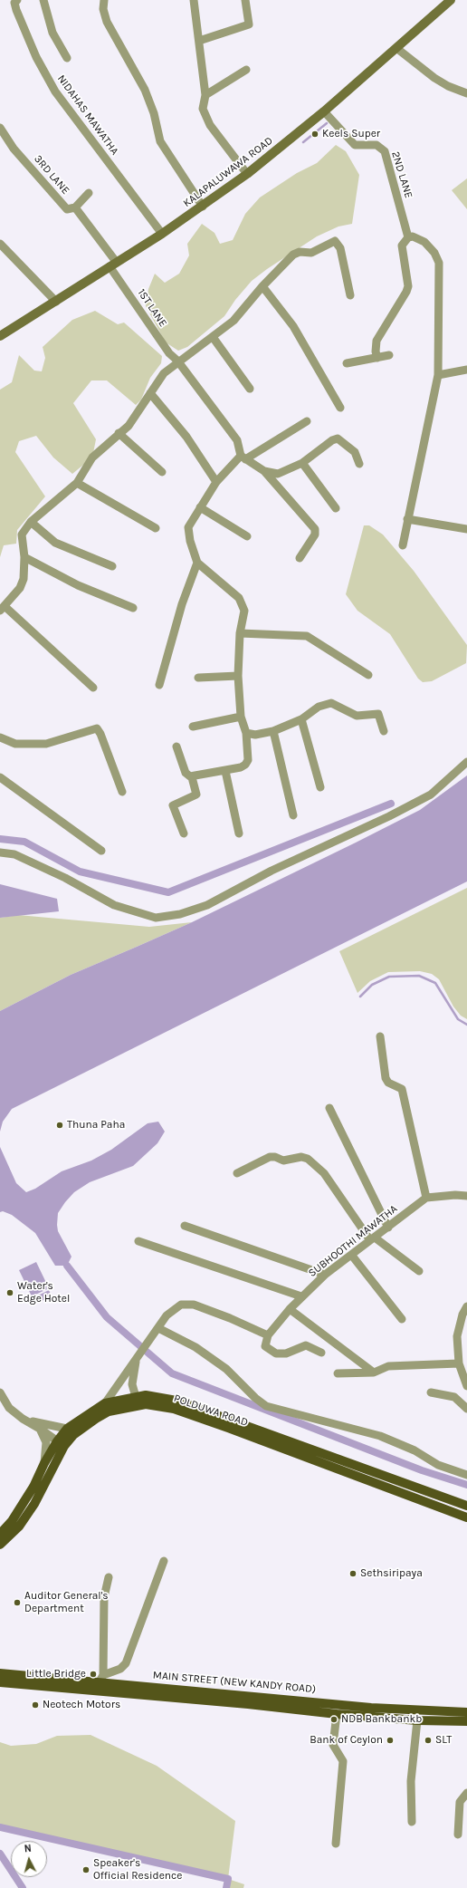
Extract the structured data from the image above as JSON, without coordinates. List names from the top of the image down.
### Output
{
  "streets": {
    "main road": ["POLDUWA ROAD", "MAIN STREET (NEW KANDY ROAD)"],
    "street": [
      "NIDAHAS MAWATHA",
      "KALAPALUWAWA ROAD",
      "3RD LANE",
      "2ND LANE",
      "1ST LANE",
      "SUBHOOTHI MAWATHA"
    ]
  },
  "crossings": [
    ["NIDAHAS MAWATHA", "KALAPALUWAWA ROAD"],
    ["KALAPALUWAWA ROAD", "3RD LANE"],
    ["KALAPALUWAWA ROAD", "2ND LANE"],
    ["KALAPALUWAWA ROAD", "1ST LANE"],
    ["3RD LANE", "1ST LANE"]
  ],
  "places": [
    "Keels Super",
    "Thuna Paha",
    "Water's Edge Hotel",
    "Sethsiripaya",
    "Auditor General's Department",
    "Little Bridge",
    "Neotech Motors",
    "NDB Bankbankb",
    "Bank of Ceylon",
    "SLT",
    "Speaker's Official Residence"
  ],
  "north": "top"
}
